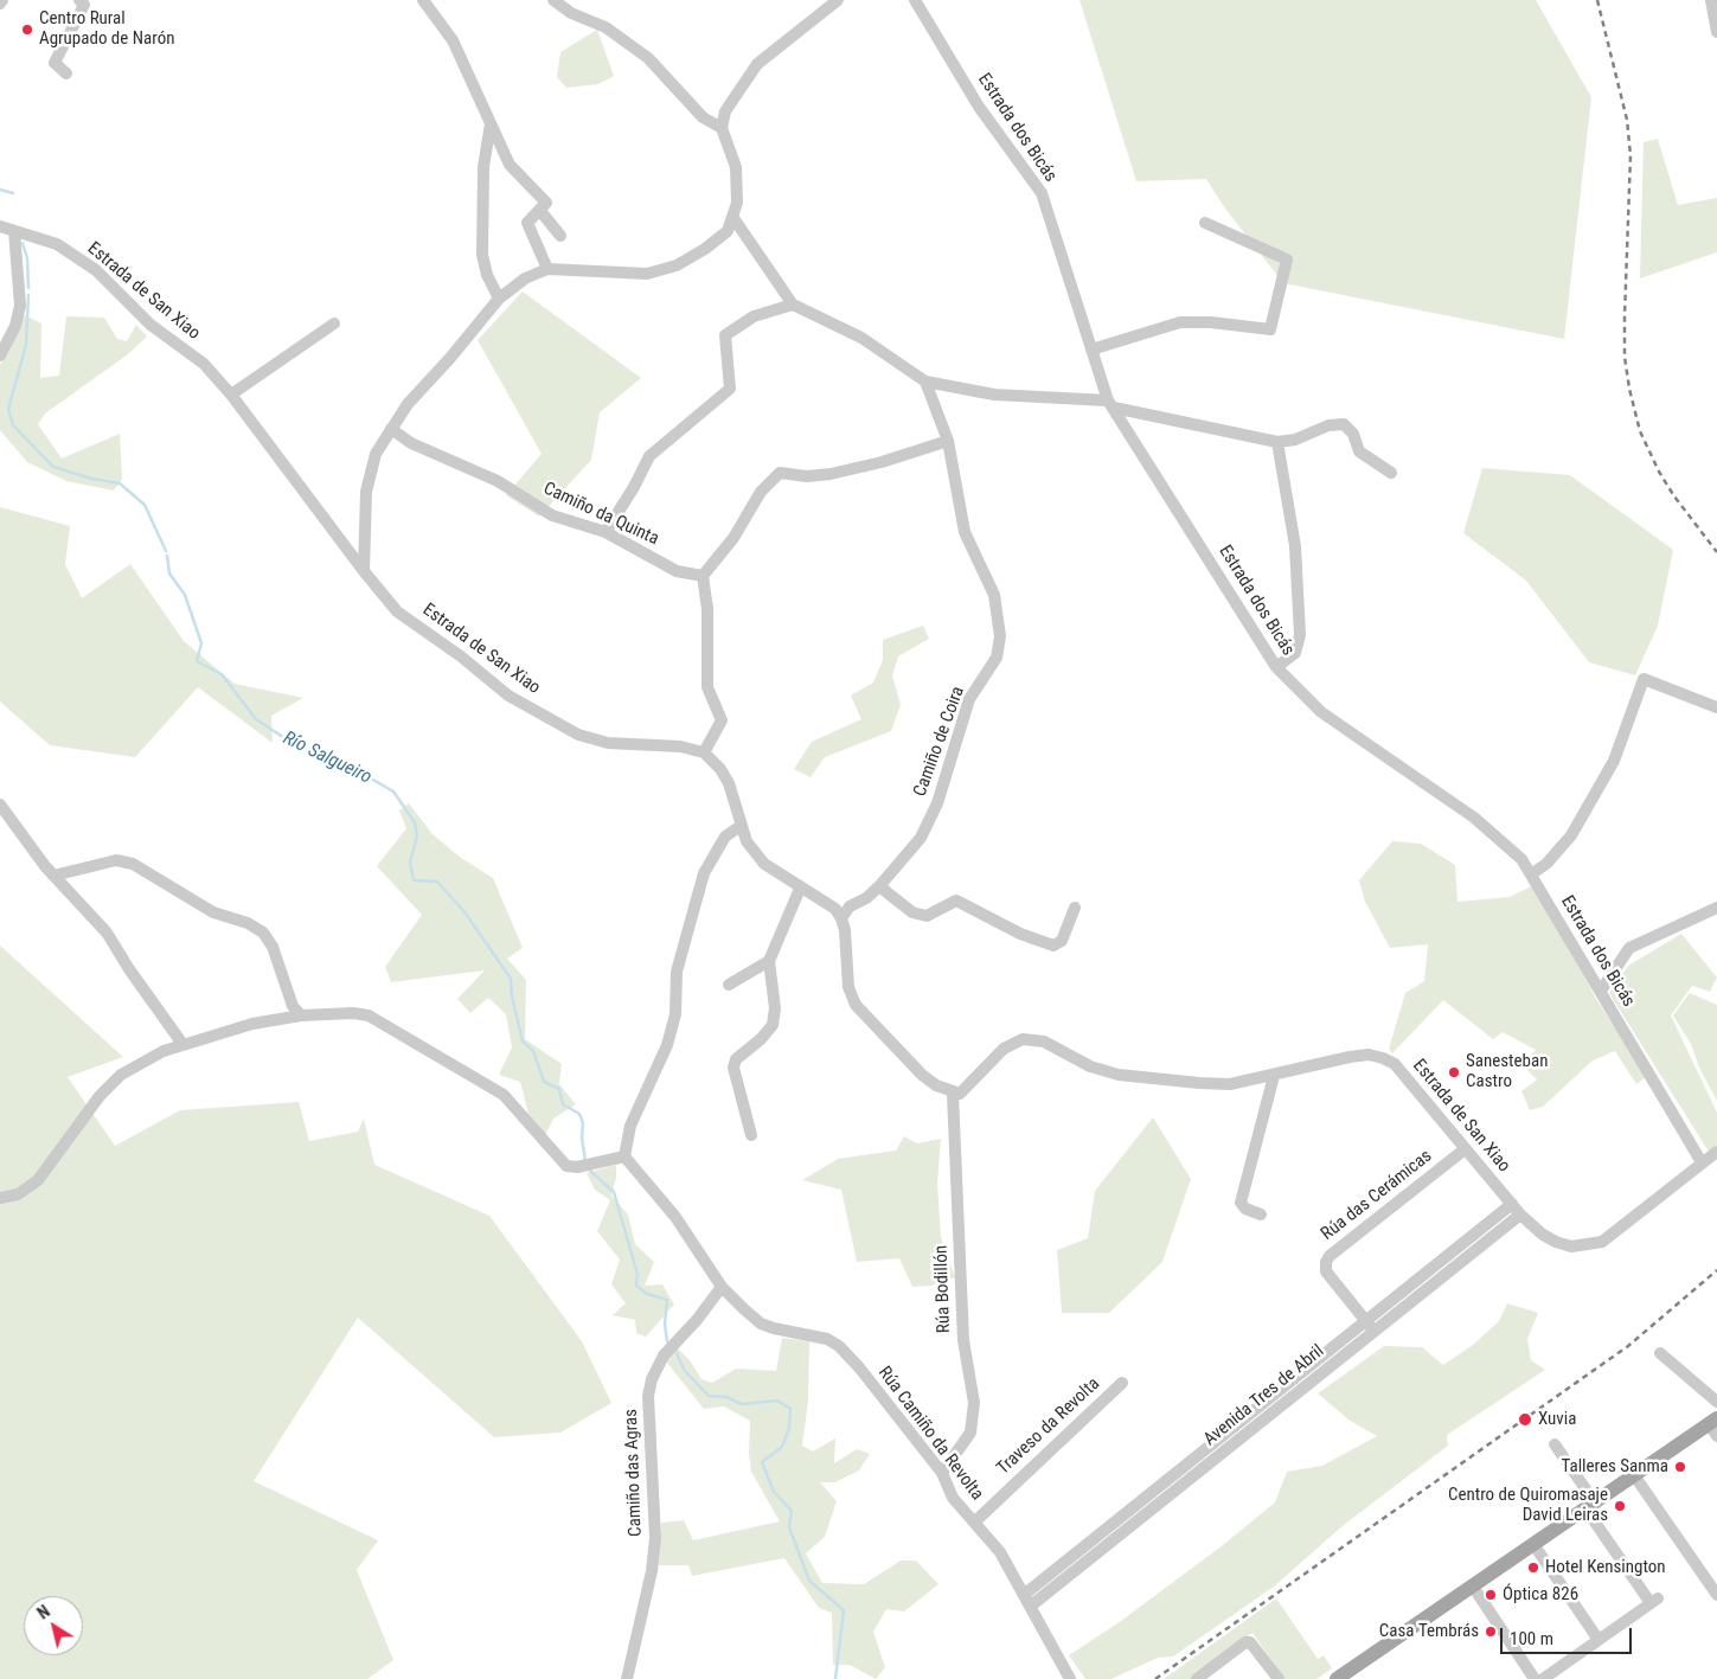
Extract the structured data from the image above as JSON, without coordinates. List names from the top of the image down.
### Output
{
  "streets": {
    "street": [
      "Estrada dos Bicás",
      "Estrada de San Xiao",
      "Camiño da Quinta",
      "Camiño de Coira",
      "Rúa das Cerámicas",
      "Rúa Bodillón",
      "Avenida Tres de Abril",
      "Traveso da Revolta",
      "Rúa Camiño da Revolta",
      "Camiño das Agras"
    ]
  },
  "crossings": [
    ["Estrada dos Bicás", "Estrada de San Xiao"],
    ["Estrada de San Xiao", "Rúa das Cerámicas"],
    ["Estrada de San Xiao", "Rúa Bodillón"],
    ["Estrada de San Xiao", "Avenida Tres de Abril"],
    ["Rúa das Cerámicas", "Avenida Tres de Abril"],
    ["Rúa Bodillón", "Rúa Camiño da Revolta"],
    ["Avenida Tres de Abril", "Rúa Camiño da Revolta"],
    ["Traveso da Revolta", "Rúa Camiño da Revolta"],
    ["Rúa Camiño da Revolta", "Camiño das Agras"]
  ],
  "water": ["Río Salgueiro"],
  "places": [
    "Centro Rural Agrupado de Narón",
    "Sanesteban Castro",
    "Xuvia",
    "Talleres Sanma",
    "Centro de Quiromasaje David Leiras",
    "Hotel Kensington",
    "Óptica 826",
    "Casa Tembrás"
  ],
  "scale_bar": "100 m",
  "north": "top left"
}
